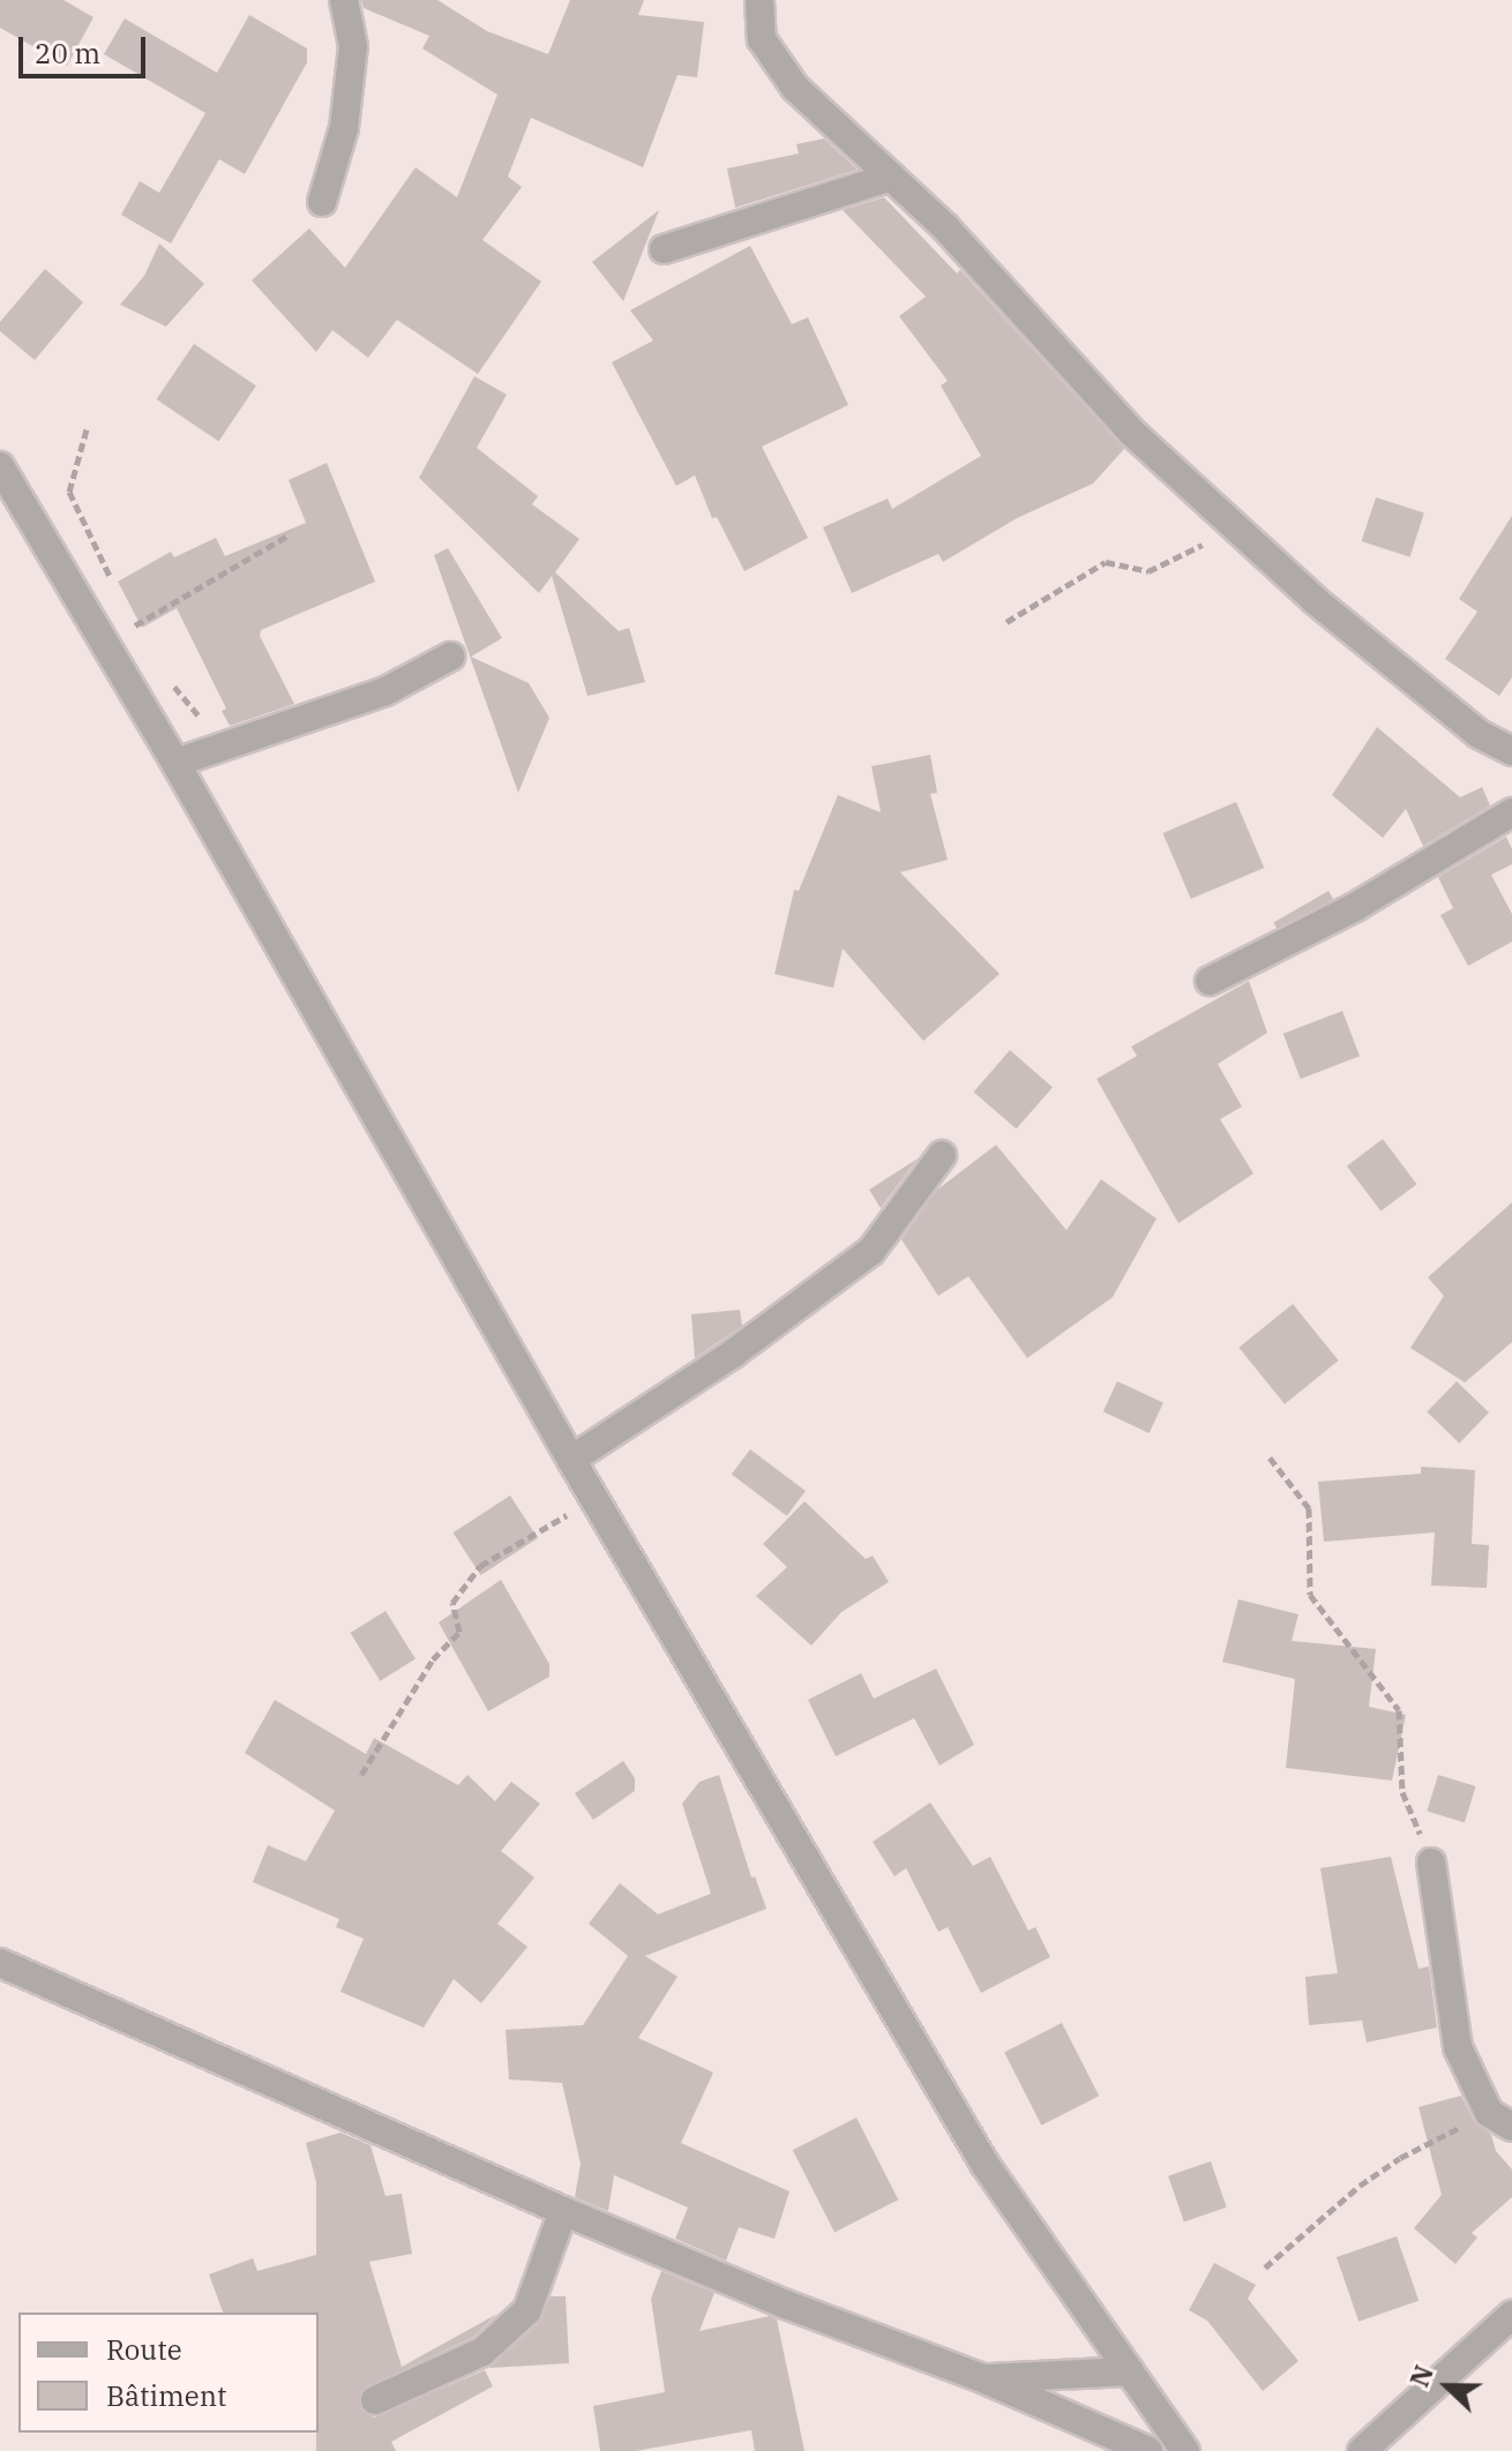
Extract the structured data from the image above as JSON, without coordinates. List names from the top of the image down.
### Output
{
  "legend": ["Route", "Bâtiment"],
  "scale_bar": "20 m",
  "north": "left"
}
